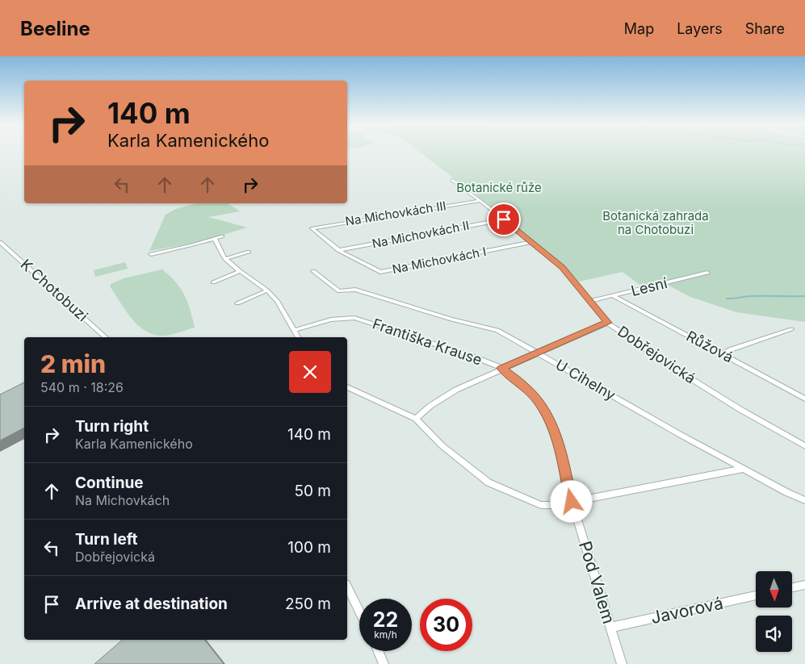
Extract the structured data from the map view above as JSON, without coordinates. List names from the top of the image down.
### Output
{
  "streets": {
    "street": [
      "Na Michovkách Ⅲ",
      "Na Michovkách Ⅱ",
      "Na Michovkách Ⅰ",
      "Lesní",
      "K Chotobuzi",
      "Františka Krause",
      "Růžová",
      "Dobřejovická",
      "U Cihelny",
      "Pod Valem",
      "Javorová"
    ]
  },
  "crossings": [
    ["Na Michovkách Ⅲ", "Na Michovkách Ⅰ"],
    ["Na Michovkách Ⅲ", "Dobřejovická"],
    ["Na Michovkách Ⅱ", "Na Michovkách Ⅰ"],
    ["Na Michovkách Ⅱ", "Dobřejovická"],
    ["Na Michovkách Ⅰ", "Dobřejovická"],
    ["Lesní", "Růžová"],
    ["Lesní", "Dobřejovická"],
    ["Františka Krause", "Pod Valem"],
    ["Pod Valem", "Javorová"]
  ],
  "parks": ["Botanické růže", "Botanická zahrada na Chotobuzi"],
  "north": "bottom",
  "page": {
    "header": "Beeline",
    "nav": ["Map", "Layers", "Share"],
    "turn": ["140 m", "Karla Kamenického"],
    "heading": ["2 min", "540 m · 18:26"],
    "list": [
      {
        "name": "Turn right",
        "note": "Karla Kamenického",
        "value": "140 m"
      },
      {
        "name": "Continue",
        "note": "Na Michovkách",
        "value": "50 m"
      },
      {
        "name": "Turn left",
        "note": "Dobřejovická",
        "value": "100 m"
      },
      {
        "name": "Arrive at destination",
        "value": "250 m"
      }
    ],
    "speed": "22 km/h",
    "limit": "30"
  }
}
